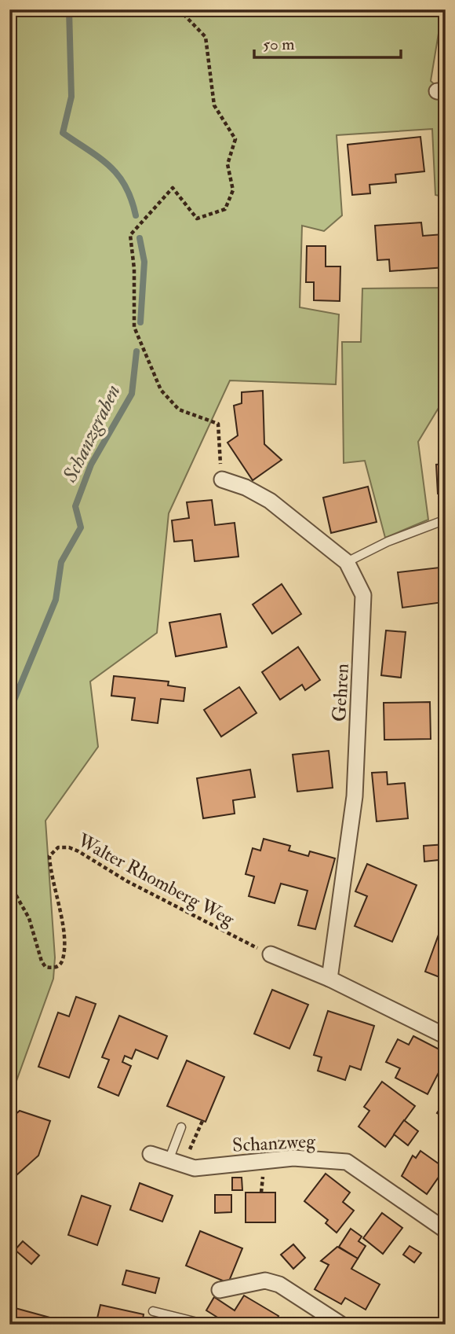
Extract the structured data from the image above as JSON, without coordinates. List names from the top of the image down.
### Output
{
  "streets": {
    "street": ["Gehren", "Schanzweg"],
    "path": ["Walter Rhomberg Weg"]
  },
  "water": ["Schanzgraben"],
  "scale_bar": "50 m"
}
